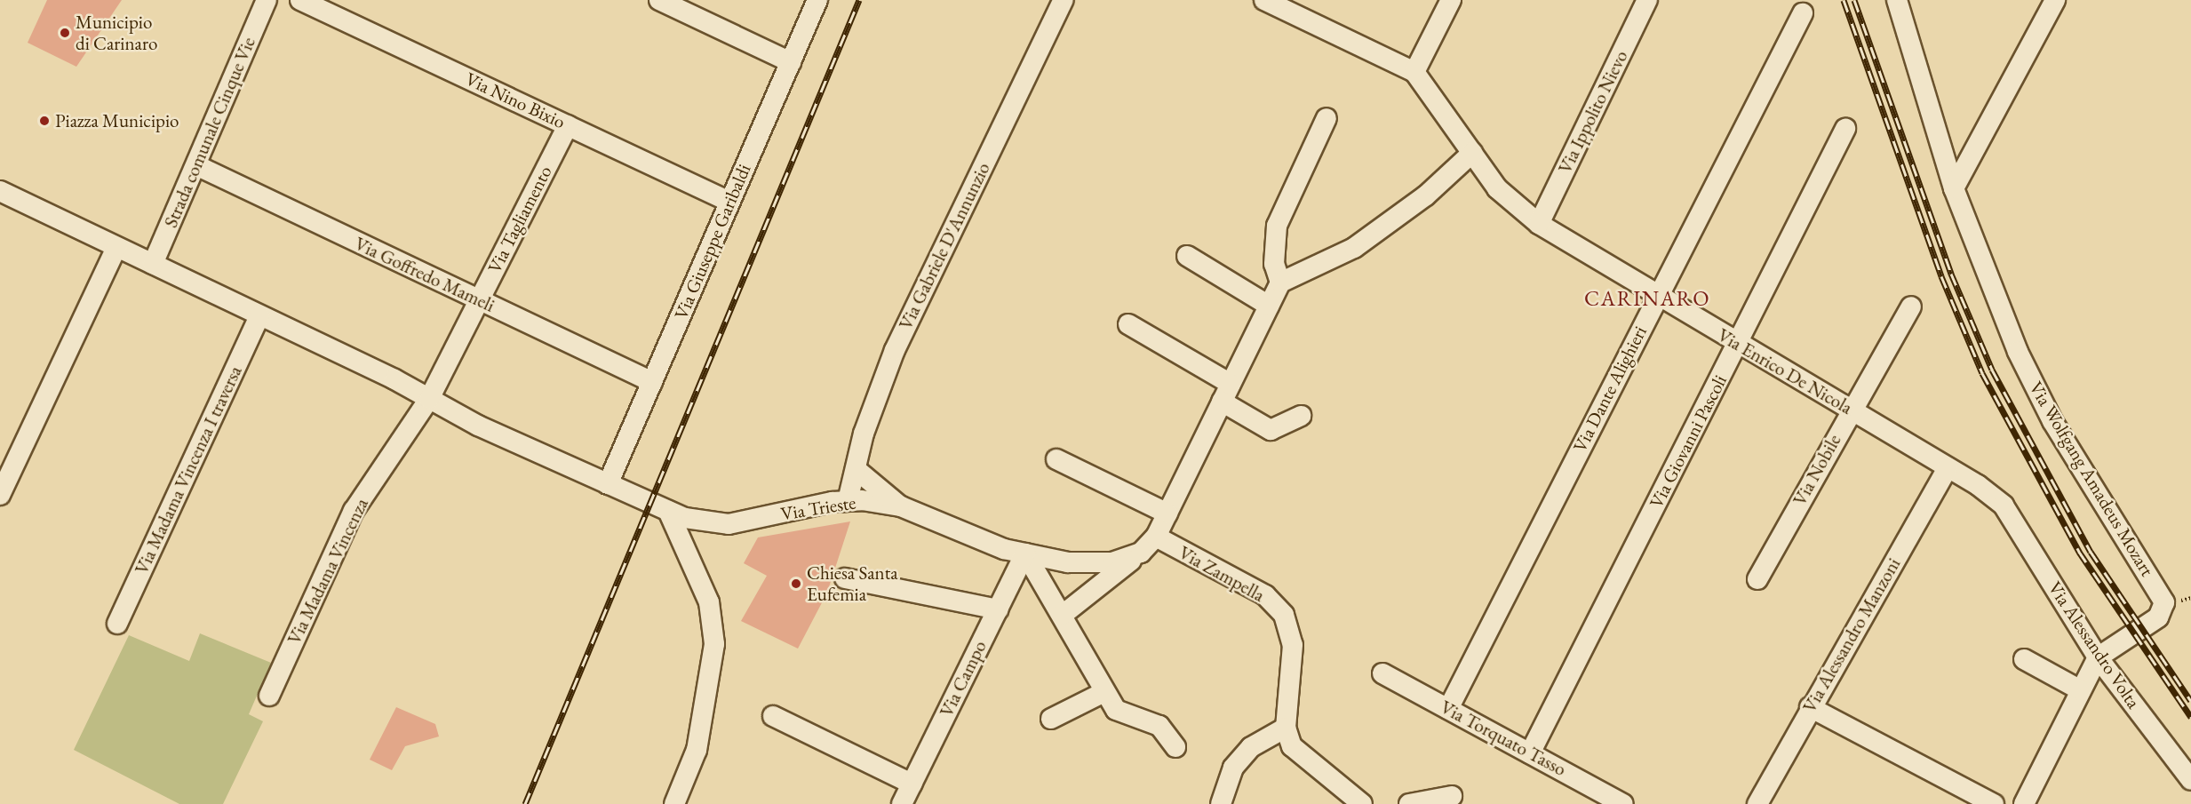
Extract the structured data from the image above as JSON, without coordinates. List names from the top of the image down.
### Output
{
  "streets": {
    "street": [
      "Via Nino Bixio",
      "Via Ippolito Nievo",
      "Strada comunale Cinque Vie",
      "Via Tagliamento",
      "Via Giuseppe Garibaldi",
      "Via Gabriele D'Annunzio",
      "Via Goffredo Mameli",
      "Via Enrico De Nicola",
      "Via Dante Alighieri",
      "Via Giovanni Pascoli",
      "Via Madama Vincenza I traversa",
      "Via Nobile",
      "Via Wolfgang Amadeus Mozart",
      "Via Trieste",
      "Via Madama Vincenza",
      "Via Zampella",
      "Via Alessandro Manzoni",
      "Via Alessandro Volta",
      "Via Campo",
      "Via Torquato Tasso"
    ]
  },
  "crossings": [
    ["Via Nino Bixio", "Via Tagliamento"],
    ["Via Nino Bixio", "Via Giuseppe Garibaldi"],
    ["Via Ippolito Nievo", "Via Enrico De Nicola"],
    ["Strada comunale Cinque Vie", "Via Goffredo Mameli"],
    ["Strada comunale Cinque Vie", "Via Trieste"],
    ["Via Tagliamento", "Via Goffredo Mameli"],
    ["Via Tagliamento", "Via Trieste"],
    ["Via Tagliamento", "Via Madama Vincenza"],
    ["Via Giuseppe Garibaldi", "Via Goffredo Mameli"],
    ["Via Giuseppe Garibaldi", "Via Trieste"],
    ["Via Gabriele D'Annunzio", "Via Trieste"],
    ["Via Enrico De Nicola", "Via Dante Alighieri"],
    ["Via Enrico De Nicola", "Via Giovanni Pascoli"],
    ["Via Enrico De Nicola", "Via Nobile"],
    ["Via Enrico De Nicola", "Via Alessandro Manzoni"],
    ["Via Enrico De Nicola", "Via Alessandro Volta"],
    ["Via Dante Alighieri", "Via Torquato Tasso"],
    ["Via Giovanni Pascoli", "Via Torquato Tasso"],
    ["Via Madama Vincenza I traversa", "Via Trieste"],
    ["Via Wolfgang Amadeus Mozart", "Via Alessandro Volta"],
    ["Via Trieste", "Via Madama Vincenza"],
    ["Via Trieste", "Via Campo"]
  ],
  "districts": ["CARINARO"],
  "places": ["Municipio di Carinaro", "Piazza Municipio", "Chiesa Santa Eufemia"]
}
